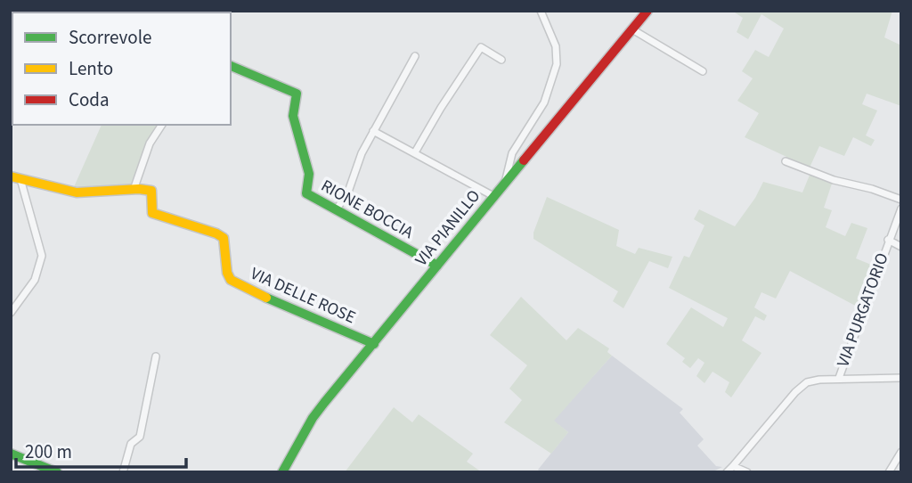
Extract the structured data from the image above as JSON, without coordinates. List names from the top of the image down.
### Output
{
  "streets": {
    "street": [
      "RIONE BOCCIA",
      "VIA PIANILLO",
      "VIA DELLE ROSE",
      "VIA PURGATORIO"
    ]
  },
  "crossings": [
    ["RIONE BOCCIA", "VIA PIANILLO"],
    ["VIA PIANILLO", "VIA DELLE ROSE"]
  ],
  "legend": ["Scorrevole", "Lento", "Coda"],
  "scale_bar": "200 m"
}
